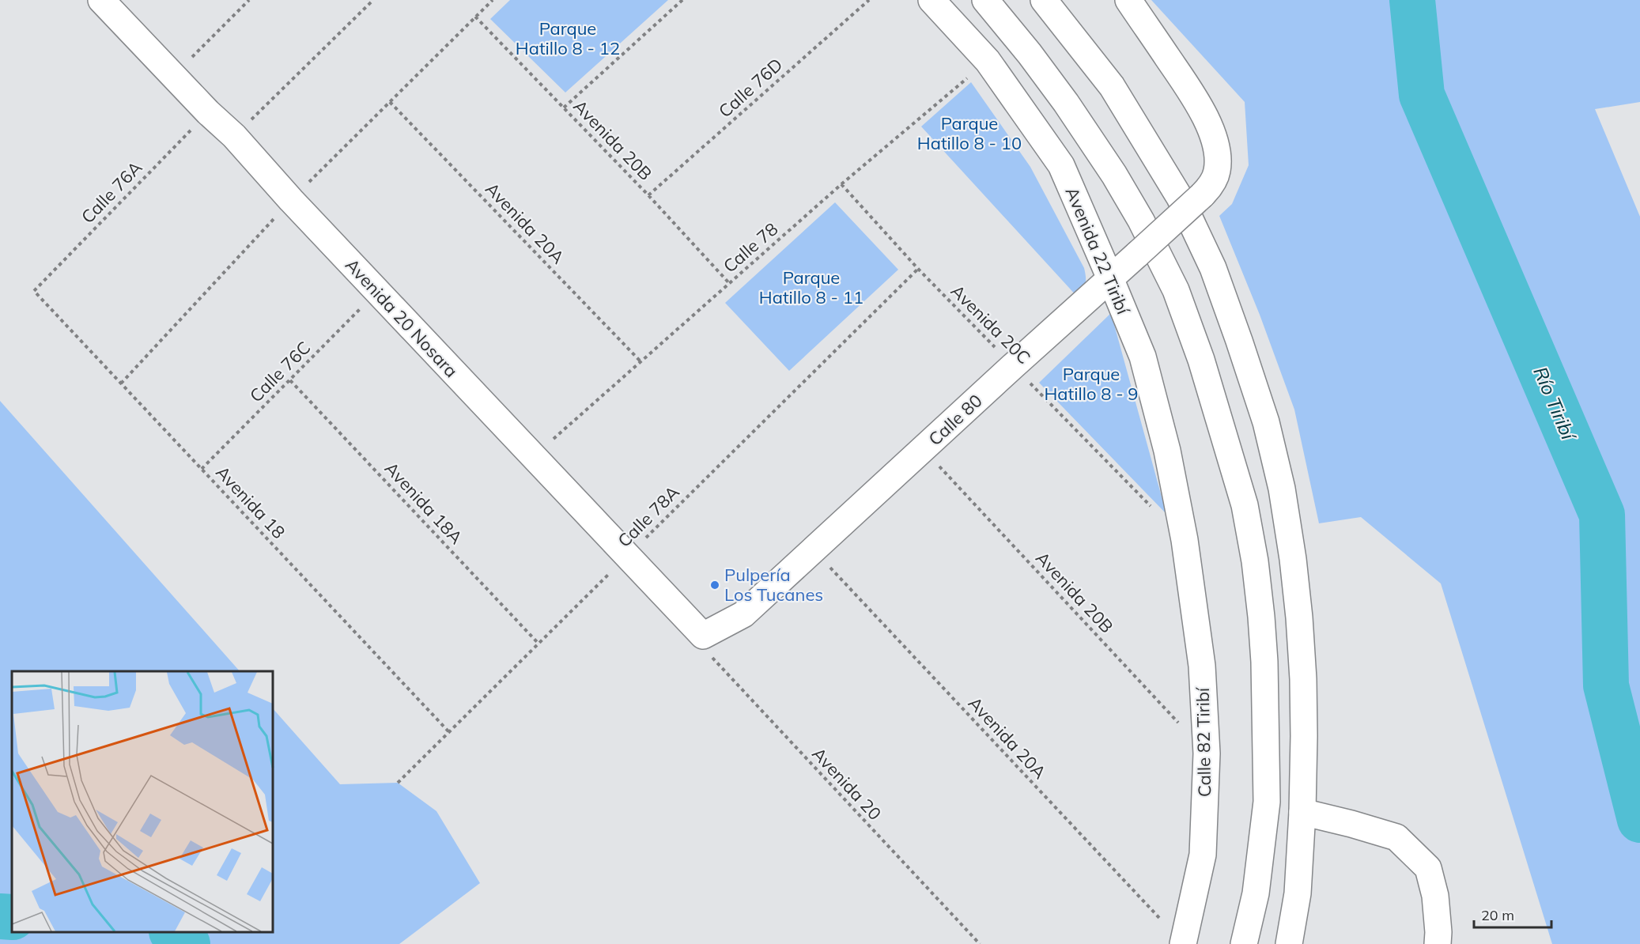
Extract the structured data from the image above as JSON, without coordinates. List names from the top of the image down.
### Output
{
  "streets": {
    "main road": [
      "Avenida 22 Tiribí",
      "Avenida 20 Nosara",
      "Calle 80",
      "Calle 82 Tiribí"
    ],
    "path": [
      "Calle 76D",
      "Avenida 20B",
      "Calle 76A",
      "Avenida 20A",
      "Calle 78",
      "Avenida 20C",
      "Calle 76C",
      "Avenida 18",
      "Avenida 18A",
      "Calle 78A",
      "Avenida 20"
    ]
  },
  "crossings": [
    ["Calle 76D", "Avenida 20B"],
    ["Avenida 20B", "Calle 78"],
    ["Avenida 20B", "Calle 80"],
    ["Avenida 20B", "Calle 82 Tiribí"],
    ["Calle 76A", "Avenida 20 Nosara"],
    ["Calle 76A", "Avenida 18"],
    ["Avenida 20A", "Calle 78"],
    ["Avenida 20A", "Calle 80"],
    ["Avenida 20A", "Calle 82 Tiribí"],
    ["Calle 78", "Avenida 22 Tiribí"],
    ["Calle 78", "Avenida 20 Nosara"],
    ["Calle 78", "Avenida 20C"],
    ["Avenida 22 Tiribí", "Calle 80"],
    ["Avenida 22 Tiribí", "Calle 82 Tiribí"],
    ["Avenida 20 Nosara", "Calle 76C"],
    ["Avenida 20 Nosara", "Calle 80"],
    ["Avenida 20 Nosara", "Calle 78A"],
    ["Avenida 20 Nosara", "Avenida 20"],
    ["Avenida 20C", "Calle 80"],
    ["Avenida 20C", "Calle 78A"],
    ["Calle 76C", "Avenida 18"],
    ["Calle 76C", "Avenida 18A"],
    ["Calle 80", "Avenida 20"],
    ["Avenida 18", "Calle 78A"],
    ["Avenida 18A", "Calle 78A"]
  ],
  "water": ["Río Tiribí"],
  "parks": [
    "Parque Hatillo 8 - 12",
    "Parque Hatillo 8 - 10",
    "Parque Hatillo 8 - 11",
    "Parque Hatillo 8 - 9"
  ],
  "places": ["Pulpería Los Tucanes"],
  "scale_bar": "20 m"
}
